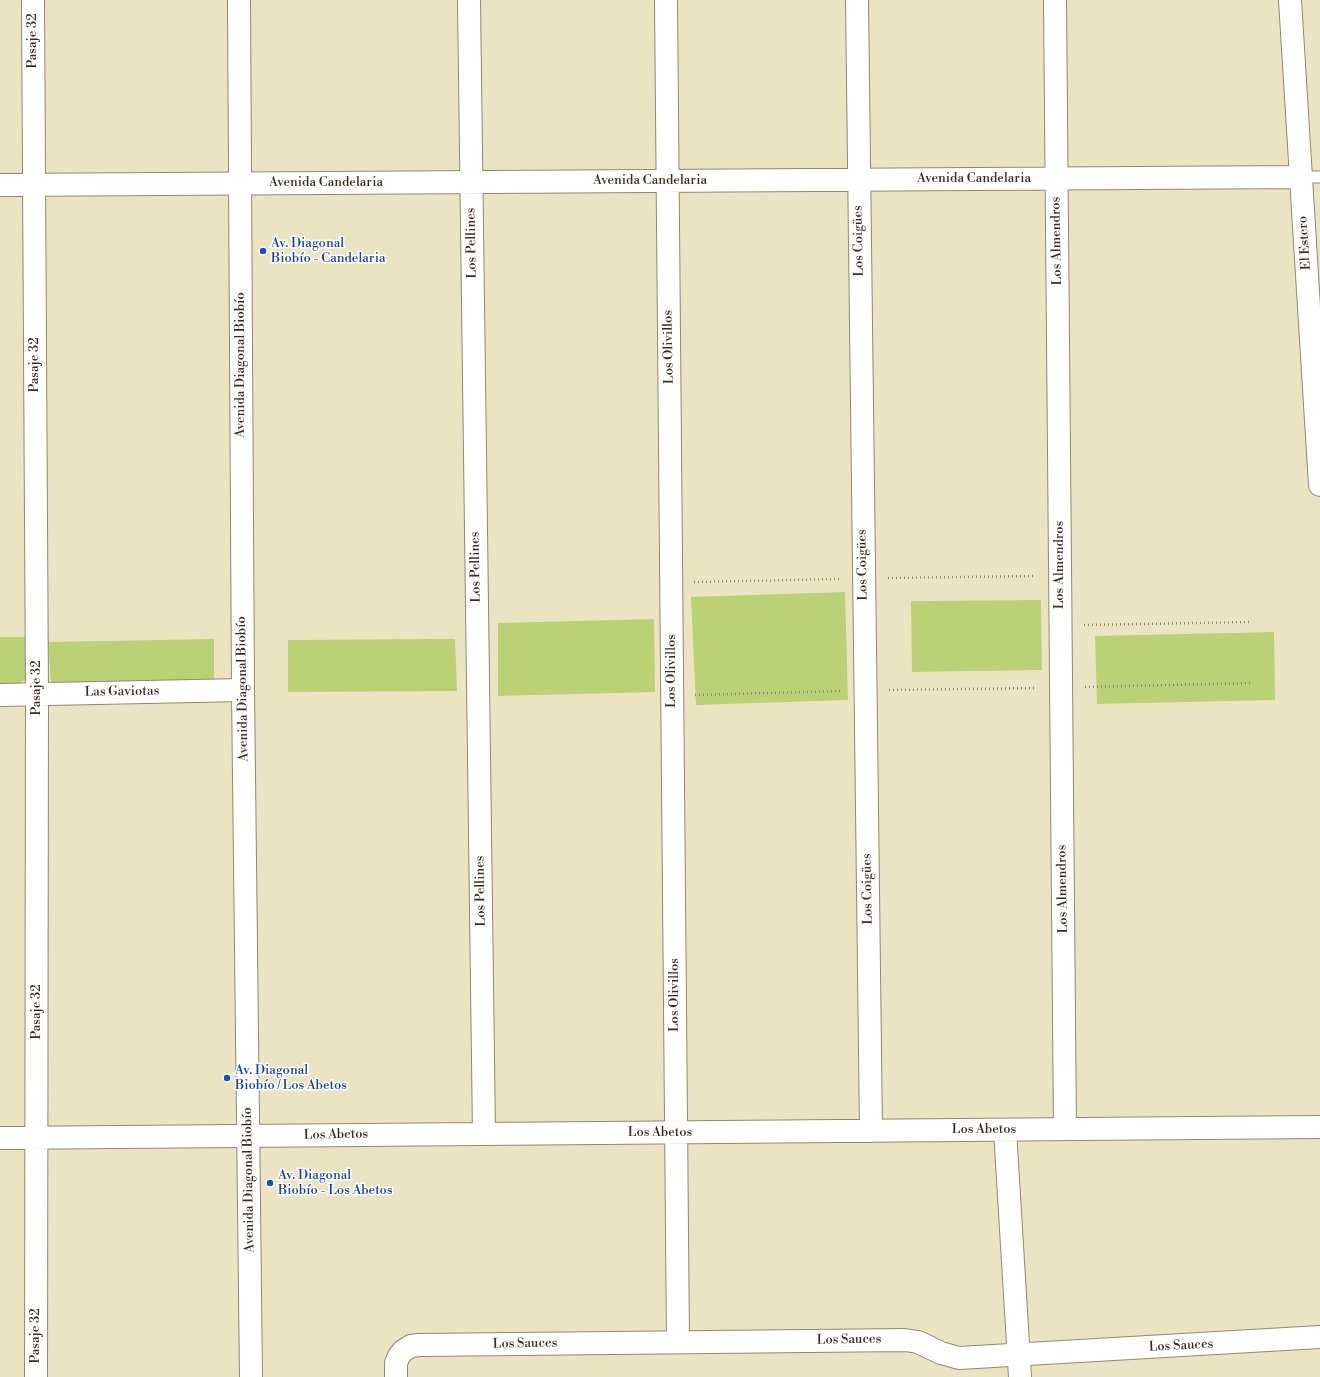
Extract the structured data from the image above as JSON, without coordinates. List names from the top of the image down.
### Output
{
  "streets": {
    "street": [
      "Pasaje 32",
      "Avenida Candelaria",
      "Los Coigües",
      "Los Almendros",
      "Los Pellines",
      "El Estero",
      "Los Olivillos",
      "Avenida Diagonal Biobío",
      "Las Gaviotas",
      "Los Abetos",
      "Los Sauces"
    ]
  },
  "crossings": [
    ["Pasaje 32", "Avenida Candelaria"],
    ["Pasaje 32", "Las Gaviotas"],
    ["Pasaje 32", "Los Abetos"],
    ["Avenida Candelaria", "Los Coigües"],
    ["Avenida Candelaria", "Los Almendros"],
    ["Avenida Candelaria", "Los Pellines"],
    ["Avenida Candelaria", "El Estero"],
    ["Avenida Candelaria", "Los Olivillos"],
    ["Avenida Candelaria", "Avenida Diagonal Biobío"],
    ["Los Coigües", "Los Abetos"],
    ["Los Almendros", "Los Abetos"],
    ["Los Pellines", "Los Abetos"],
    ["Los Olivillos", "Los Abetos"],
    ["Los Olivillos", "Los Sauces"],
    ["Avenida Diagonal Biobío", "Las Gaviotas"],
    ["Avenida Diagonal Biobío", "Los Abetos"]
  ],
  "places": ["Av. Diagonal Biobío - Candelaria", "Av. Diagonal Biobío / Los Abetos", "Av. Diagonal Biobío - Los Abetos"]
}
